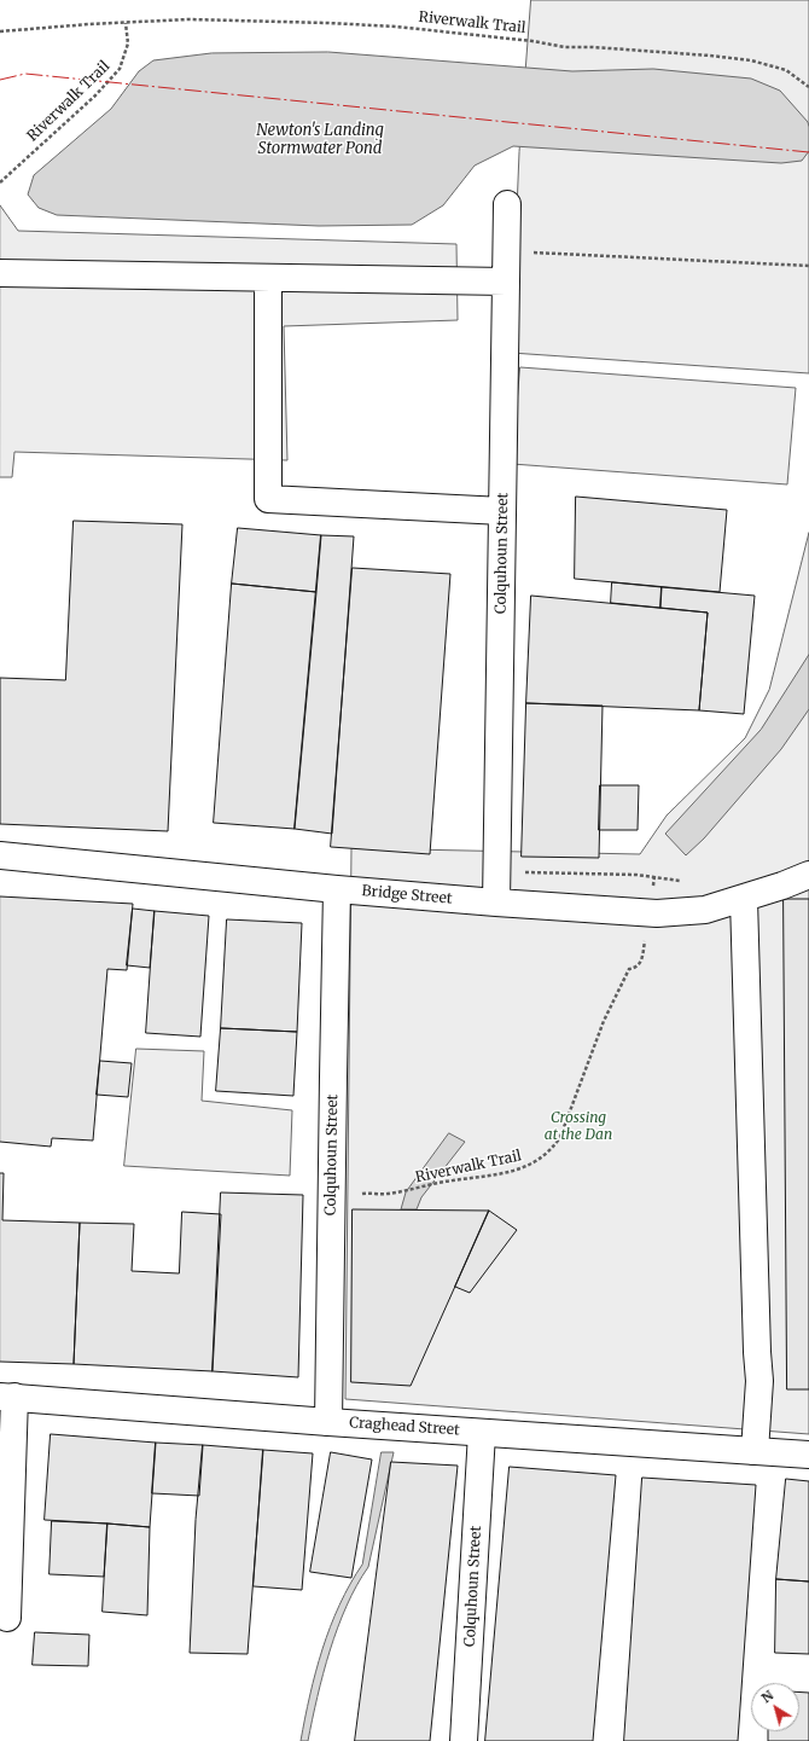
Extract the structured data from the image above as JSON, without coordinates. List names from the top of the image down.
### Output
{
  "streets": {
    "street": ["Colquhoun Street", "Bridge Street", "Craghead Street"],
    "path": ["Riverwalk Trail"]
  },
  "crossings": [
    ["Colquhoun Street", "Bridge Street"],
    ["Colquhoun Street", "Craghead Street"]
  ],
  "water": ["Newton's Landing Stormwater Pond"],
  "parks": ["Crossing at the Dan"],
  "north": "top left"
}
